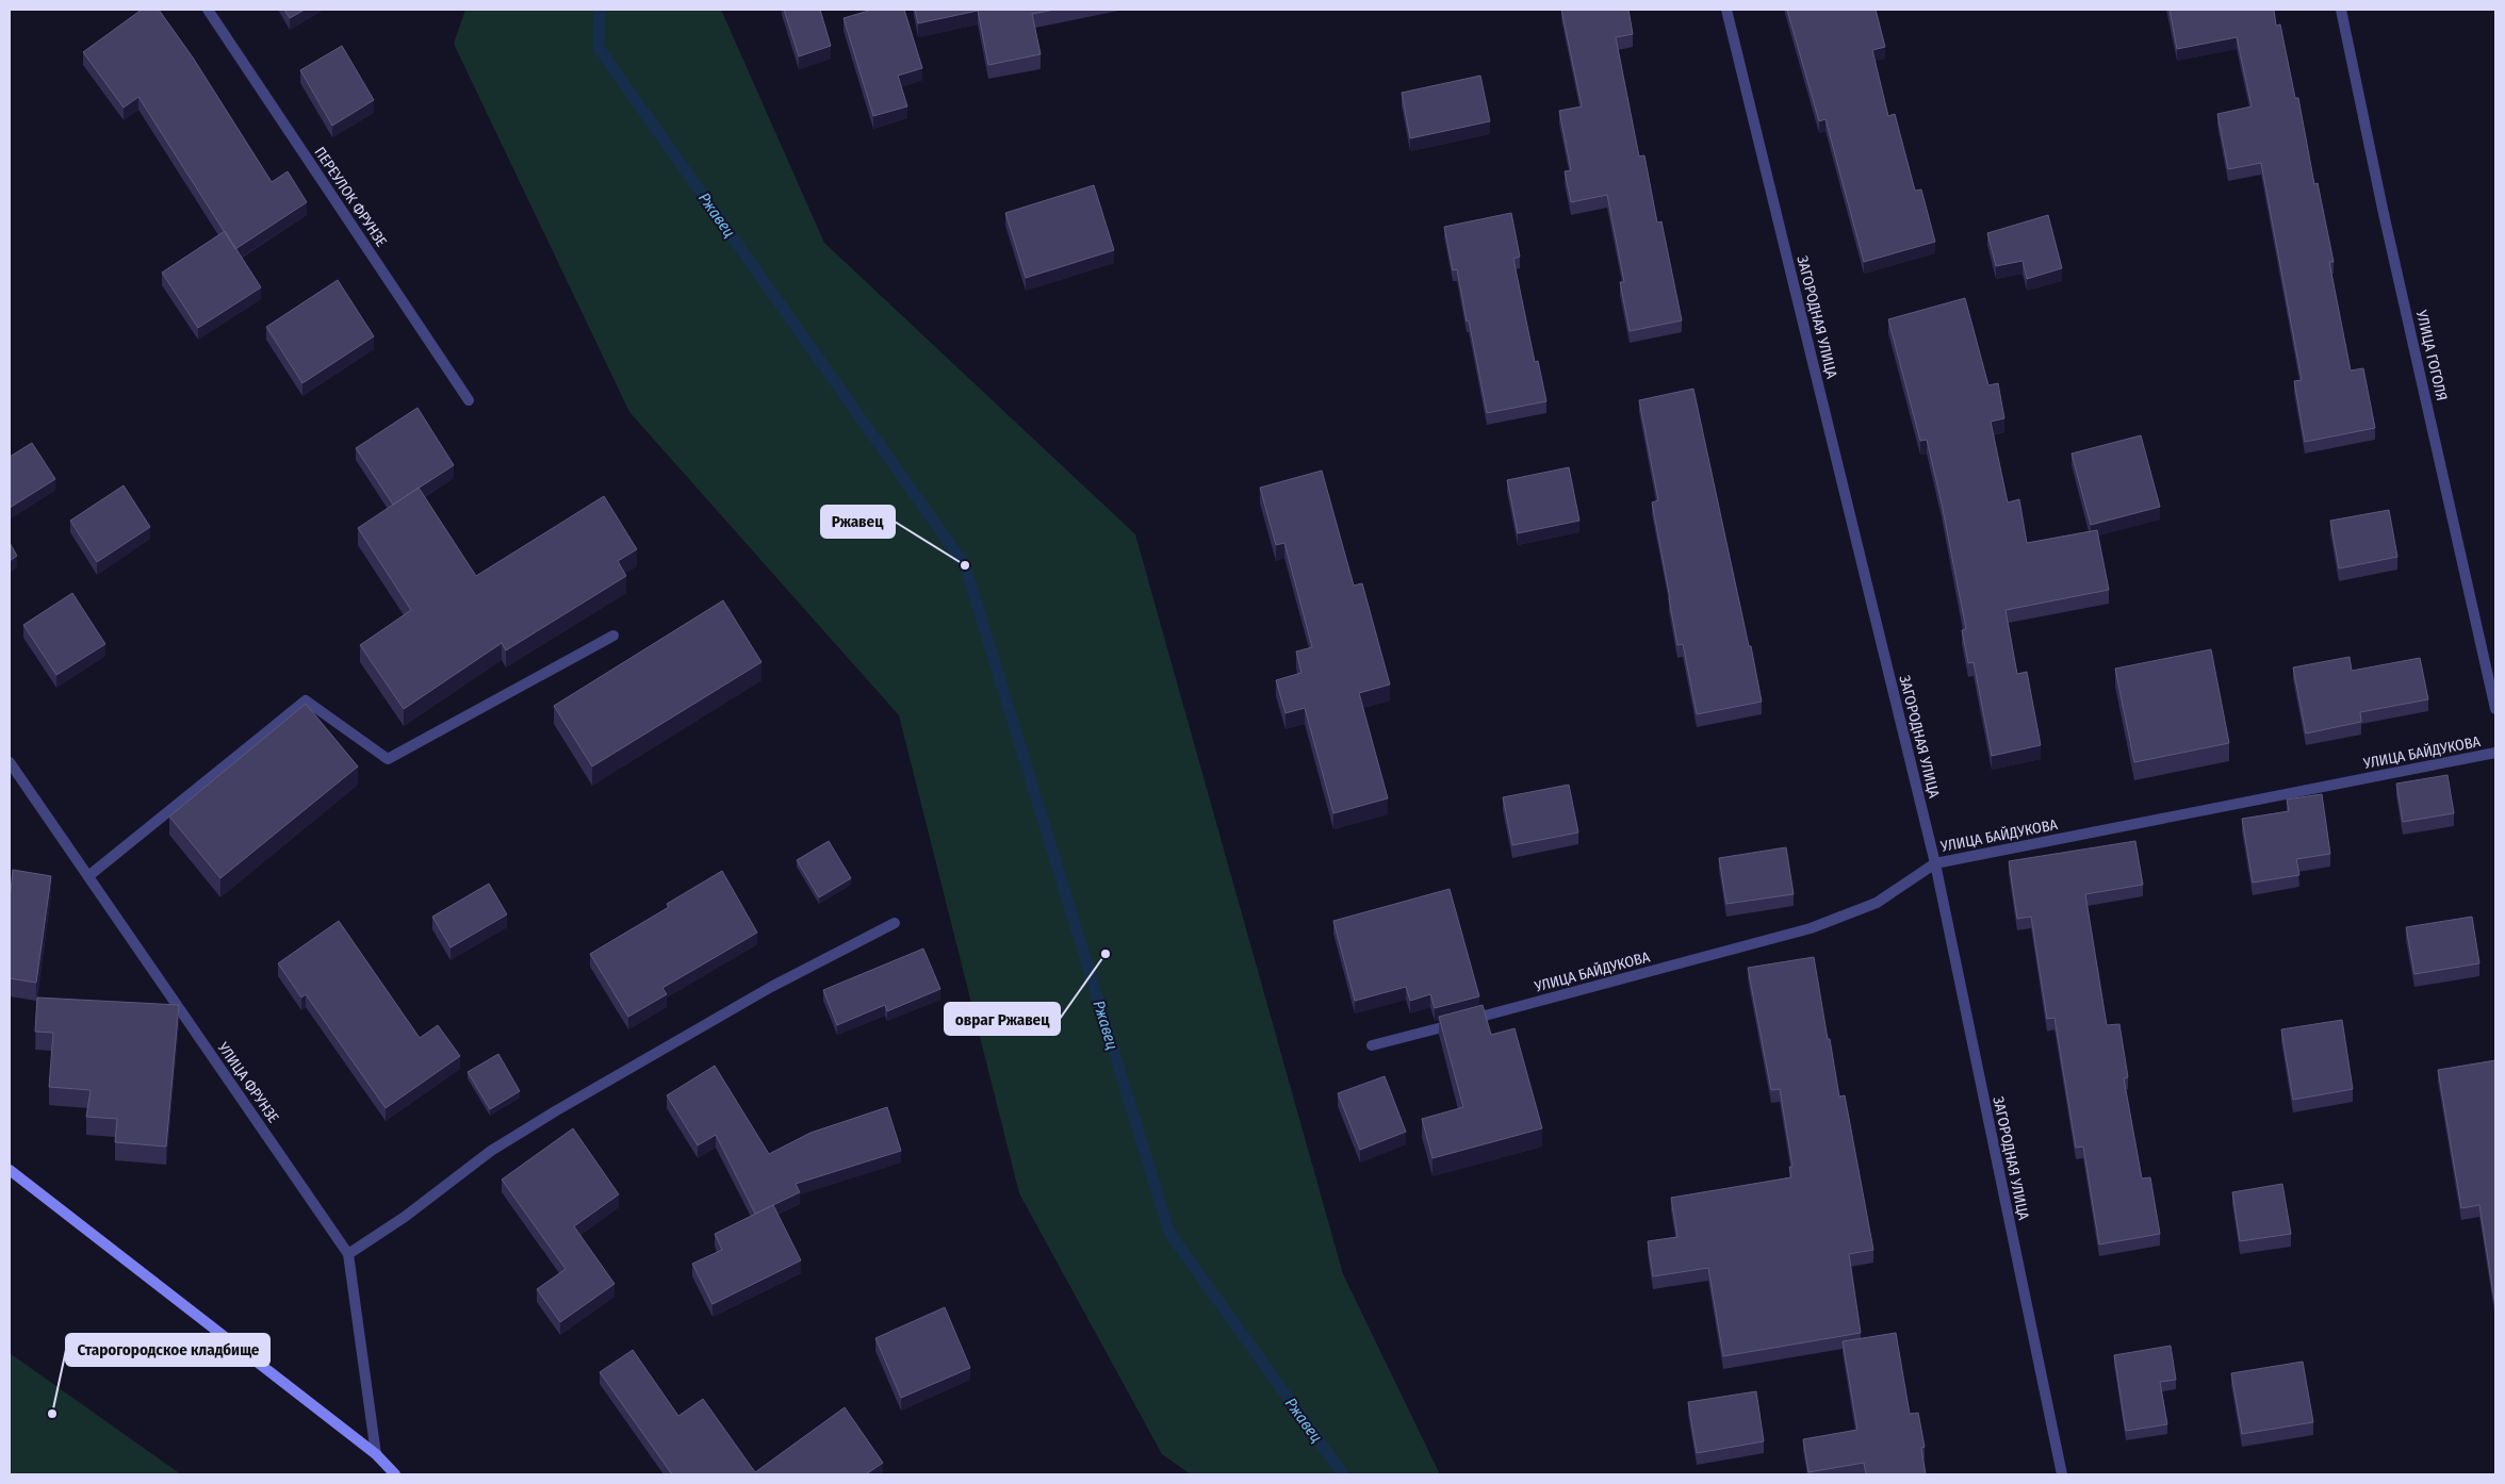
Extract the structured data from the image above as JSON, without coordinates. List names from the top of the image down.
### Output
{
  "streets": {
    "street": [
      "ПЕРЕУЛОК ФРУНЗЕ",
      "ЗАГОРОДНАЯ УЛИЦА",
      "УЛИЦА ГОГОЛЯ",
      "УЛИЦА БАЙДУКОВА",
      "УЛИЦА ФРУНЗЕ"
    ]
  },
  "crossings": [
    ["ЗАГОРОДНАЯ УЛИЦА", "УЛИЦА БАЙДУКОВА"]
  ],
  "water": ["Ржавец"],
  "places": ["Ржавец", "овраг Ржавец", "Старогородское кладбище"]
}
